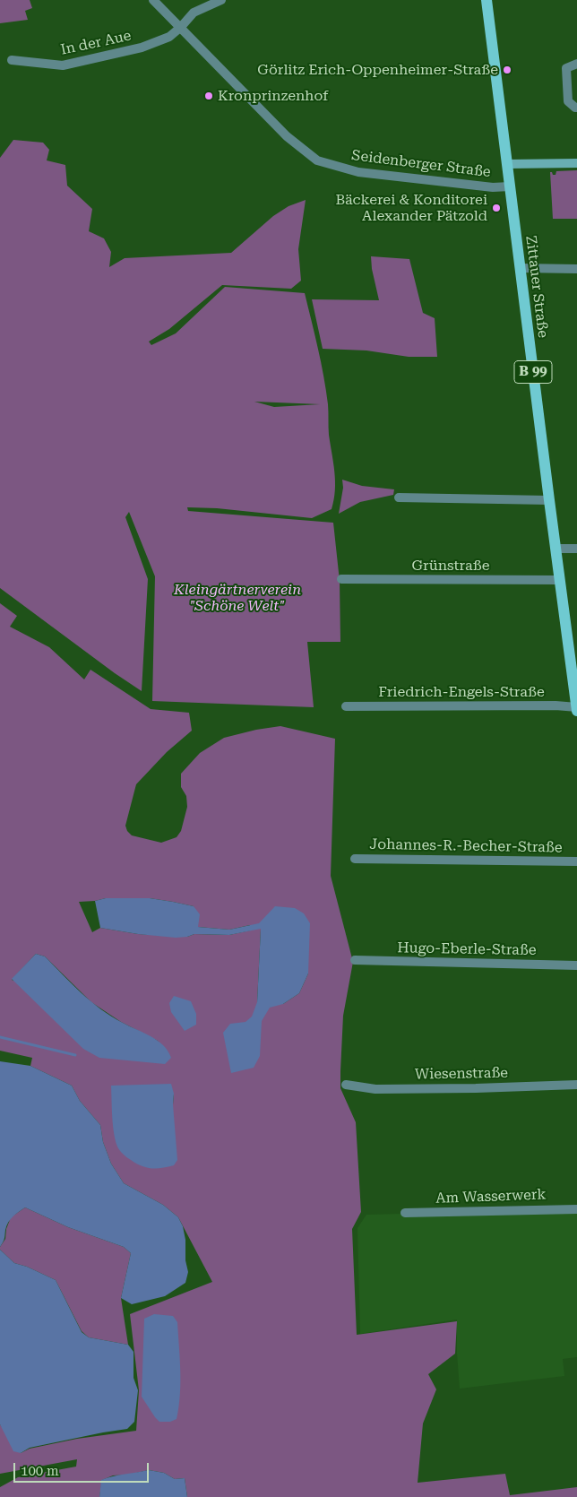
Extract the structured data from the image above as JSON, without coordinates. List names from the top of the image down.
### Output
{
  "streets": {
    "main road": ["Zittauer Straße", "B 99"],
    "street": [
      "In der Aue",
      "Seidenberger Straße",
      "Grünstraße",
      "Friedrich-Engels-Straße",
      "Johannes-R.-Becher-Straße",
      "Hugo-Eberle-Straße",
      "Wiesenstraße",
      "Am Wasserwerk"
    ]
  },
  "crossings": [
    ["In der Aue", "Seidenberger Straße"],
    ["Seidenberger Straße", "Zittauer Straße"],
    ["Zittauer Straße", "Grünstraße"],
    ["Zittauer Straße", "Friedrich-Engels-Straße"]
  ],
  "parks": ["Kleingärtnerverein \"Schöne Welt\""],
  "places": ["Görlitz Erich-Oppenheimer-Straße", "Kronprinzenhof", "Bäckerei & Konditorei Alexander Pätzold"],
  "scale_bar": "100 m"
}
